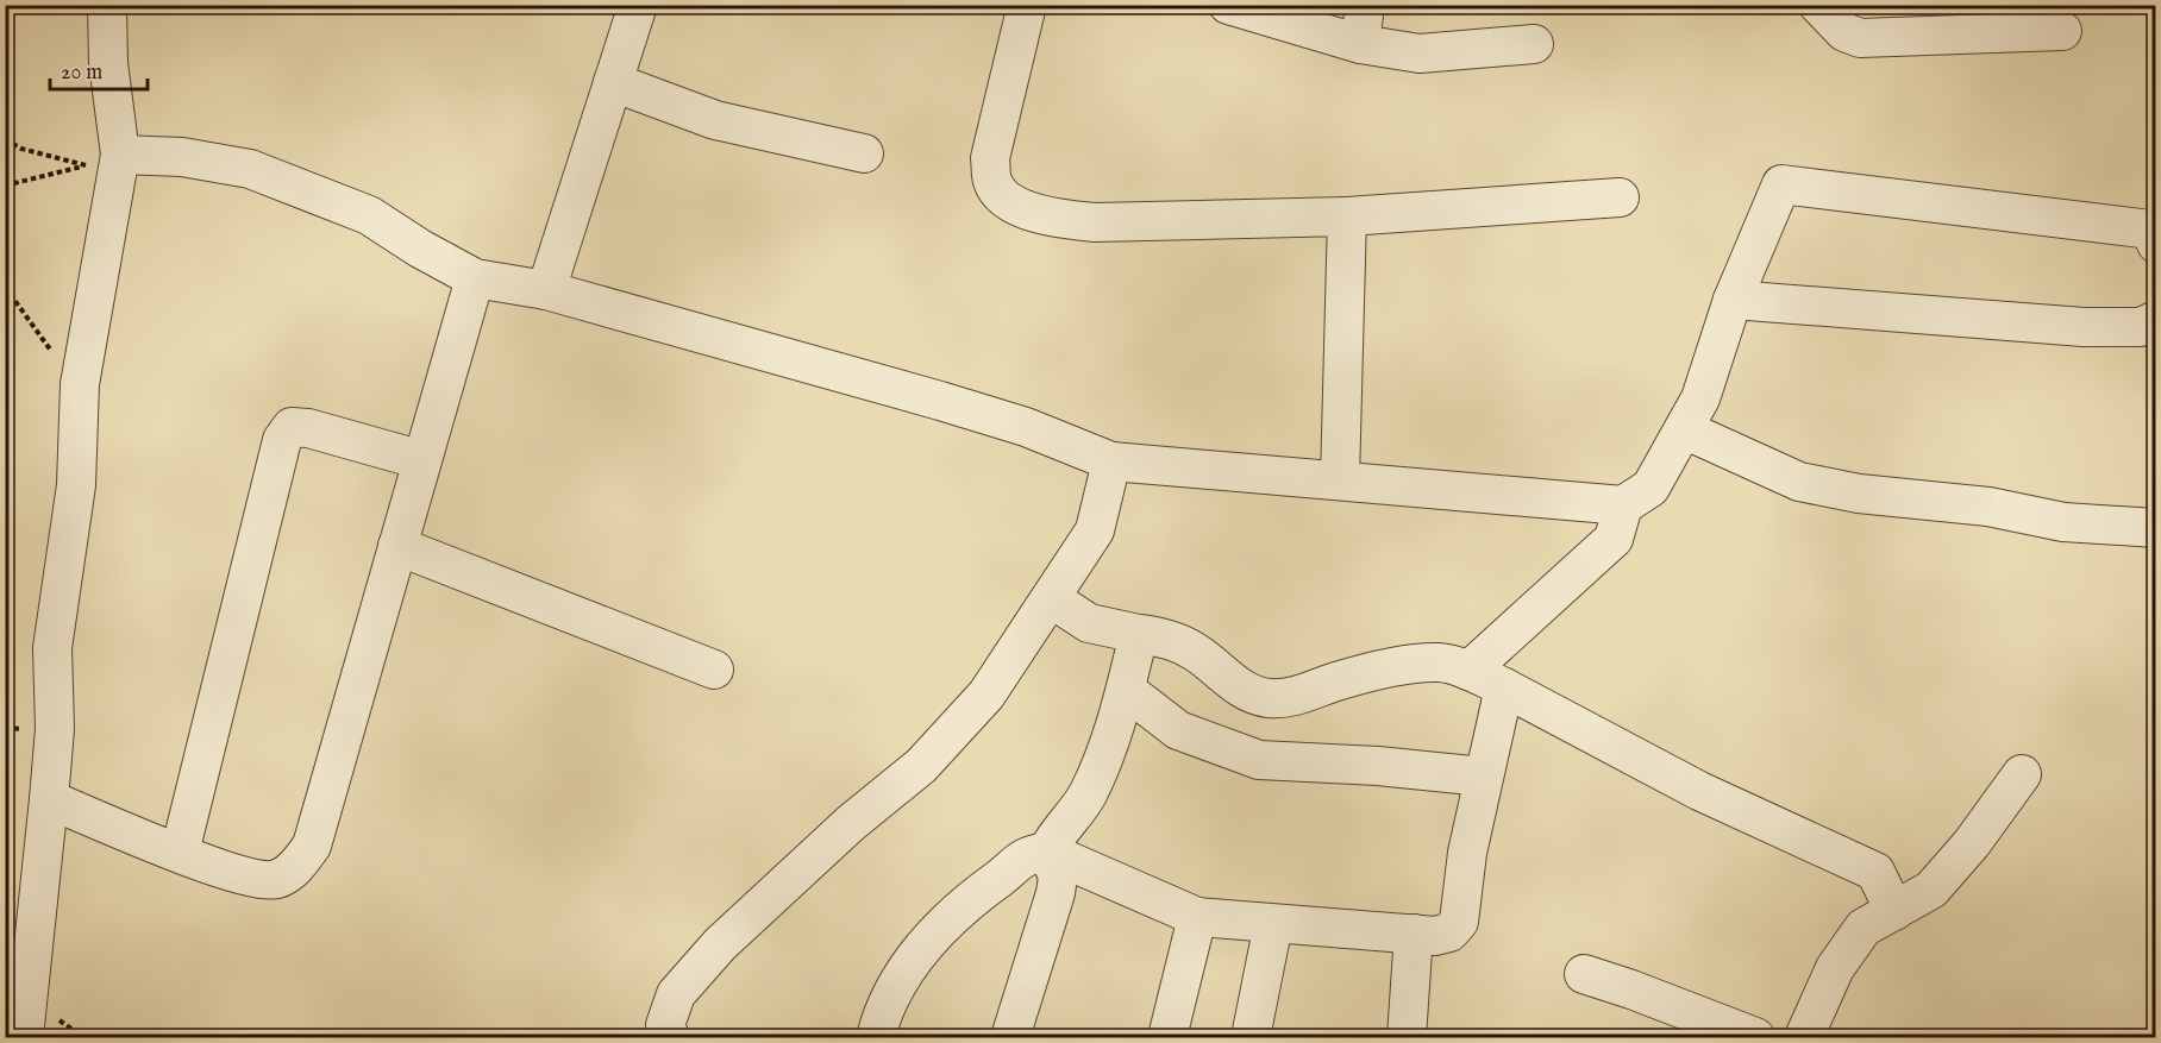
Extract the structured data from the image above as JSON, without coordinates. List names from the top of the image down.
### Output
{
  "scale_bar": "20 m"
}
